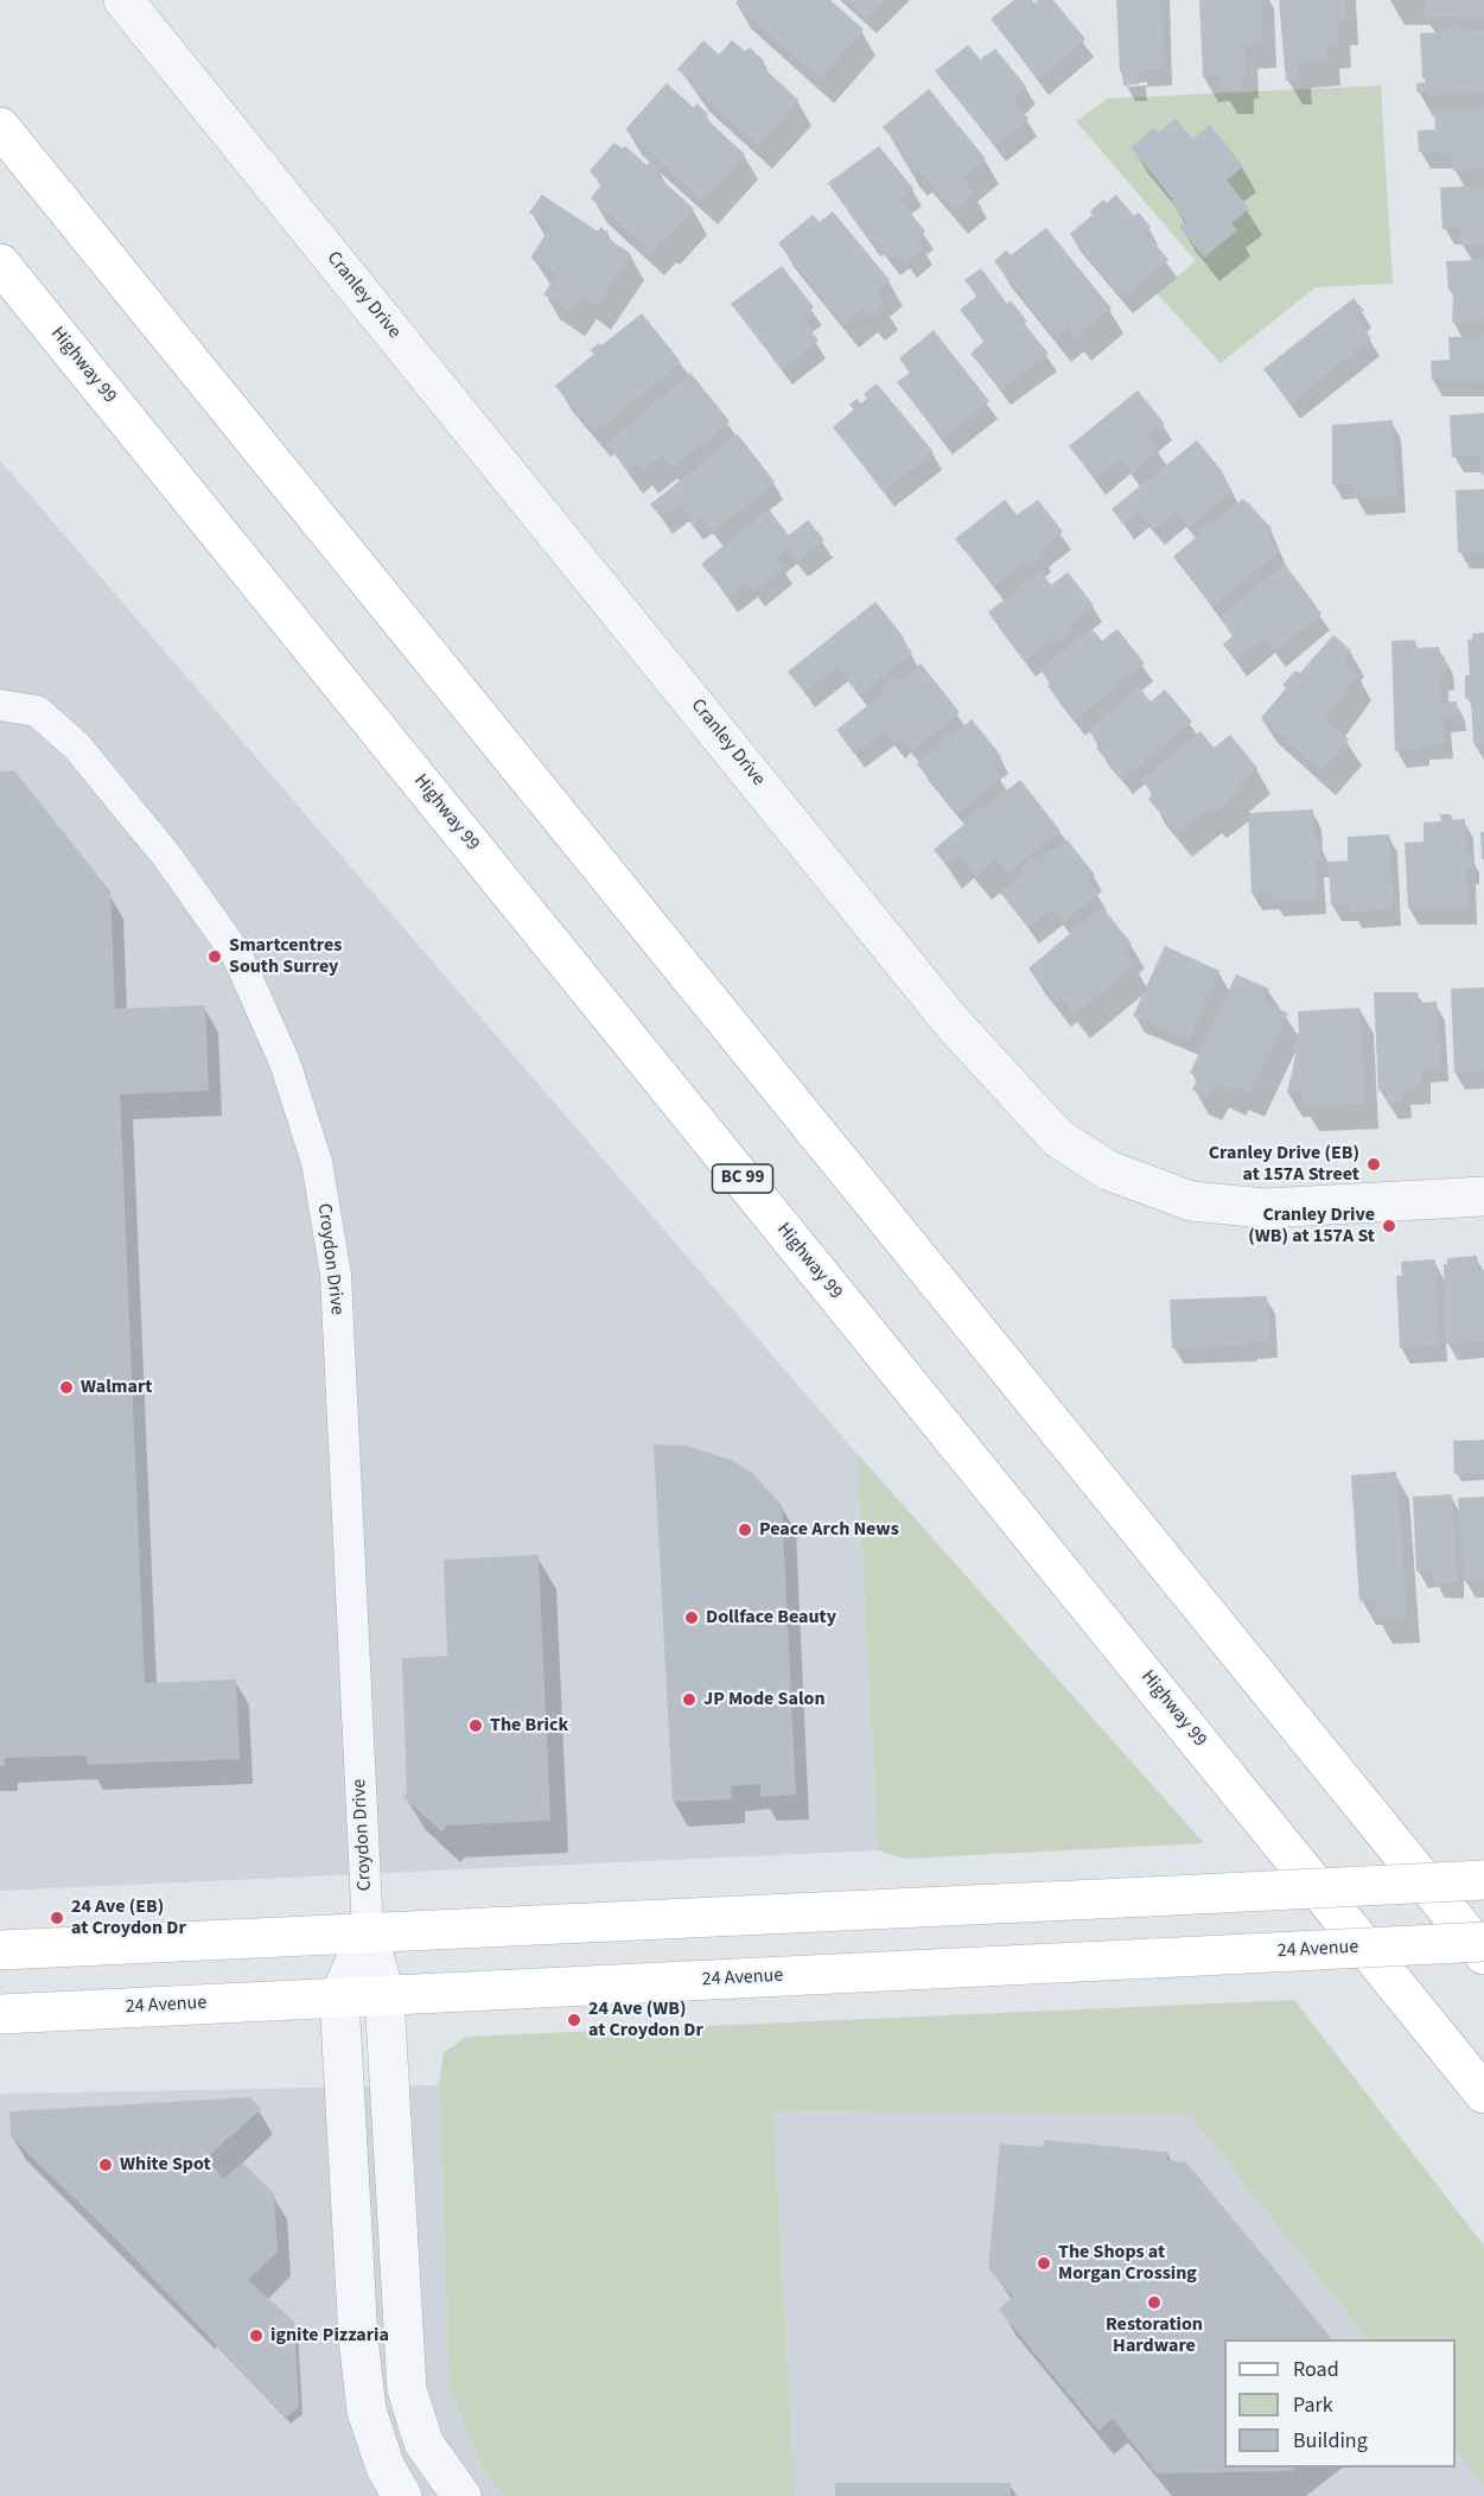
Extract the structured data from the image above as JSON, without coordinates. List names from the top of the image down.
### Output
{
  "streets": {
    "main road": ["Highway 99", "BC 99", "24 Avenue"],
    "street": ["Cranley Drive", "Croydon Drive"]
  },
  "crossings": [
    ["Croydon Drive", "24 Avenue"]
  ],
  "places": [
    "Smartcentres South Surrey",
    "Cranley Drive (EB) at 157A Street",
    "Cranley Drive (WB) at 157A St",
    "Walmart",
    "Peace Arch News",
    "Dollface Beauty",
    "JP Mode Salon",
    "The Brick",
    "24 Ave (EB) at Croydon Dr",
    "24 Ave (WB) at Croydon Dr",
    "White Spot",
    "The Shops at Morgan Crossing",
    "Restoration Hardware",
    "ignite Pizzaria"
  ],
  "legend": ["Road", "Park", "Building"]
}
